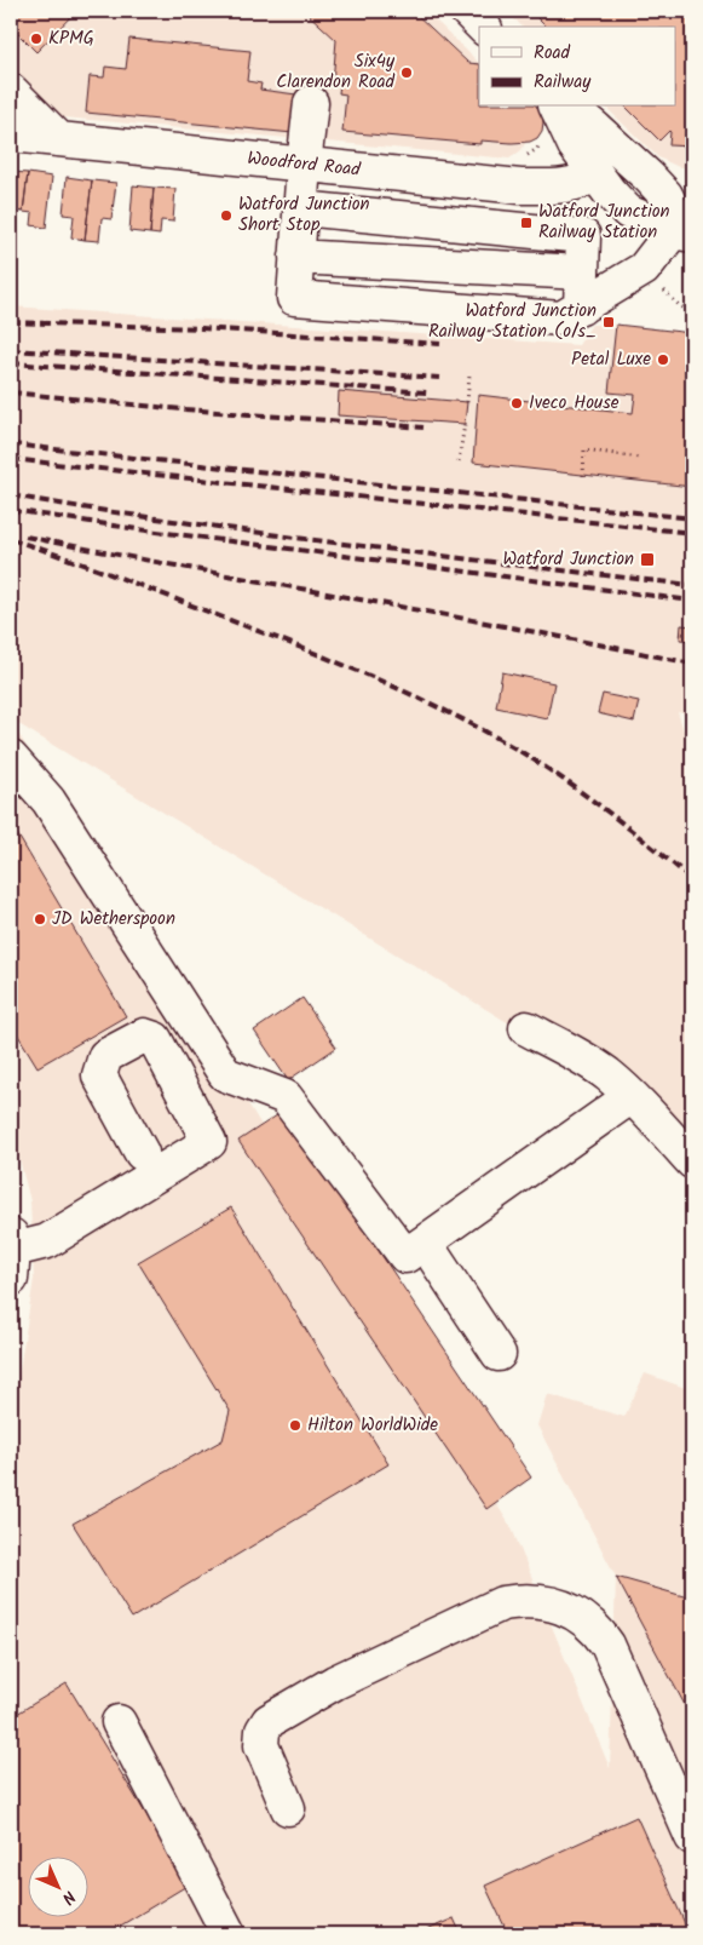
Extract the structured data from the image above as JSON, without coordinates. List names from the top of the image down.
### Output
{
  "streets": {
    "street": ["Woodford Road"]
  },
  "places": {
    "other": [
      "KPMG",
      "Six4y Clarendon Road",
      "Watford Junction Short Stop",
      "Petal Luxe",
      "Iveco House",
      "JD Wetherspoon",
      "Hilton WorldWide"
    ],
    "transit": ["Watford Junction Railway Station", "Watford Junction Railway Station (o/s_", "Watford Junction"]
  },
  "legend": ["Road", "Railway"],
  "north": "bottom right"
}
